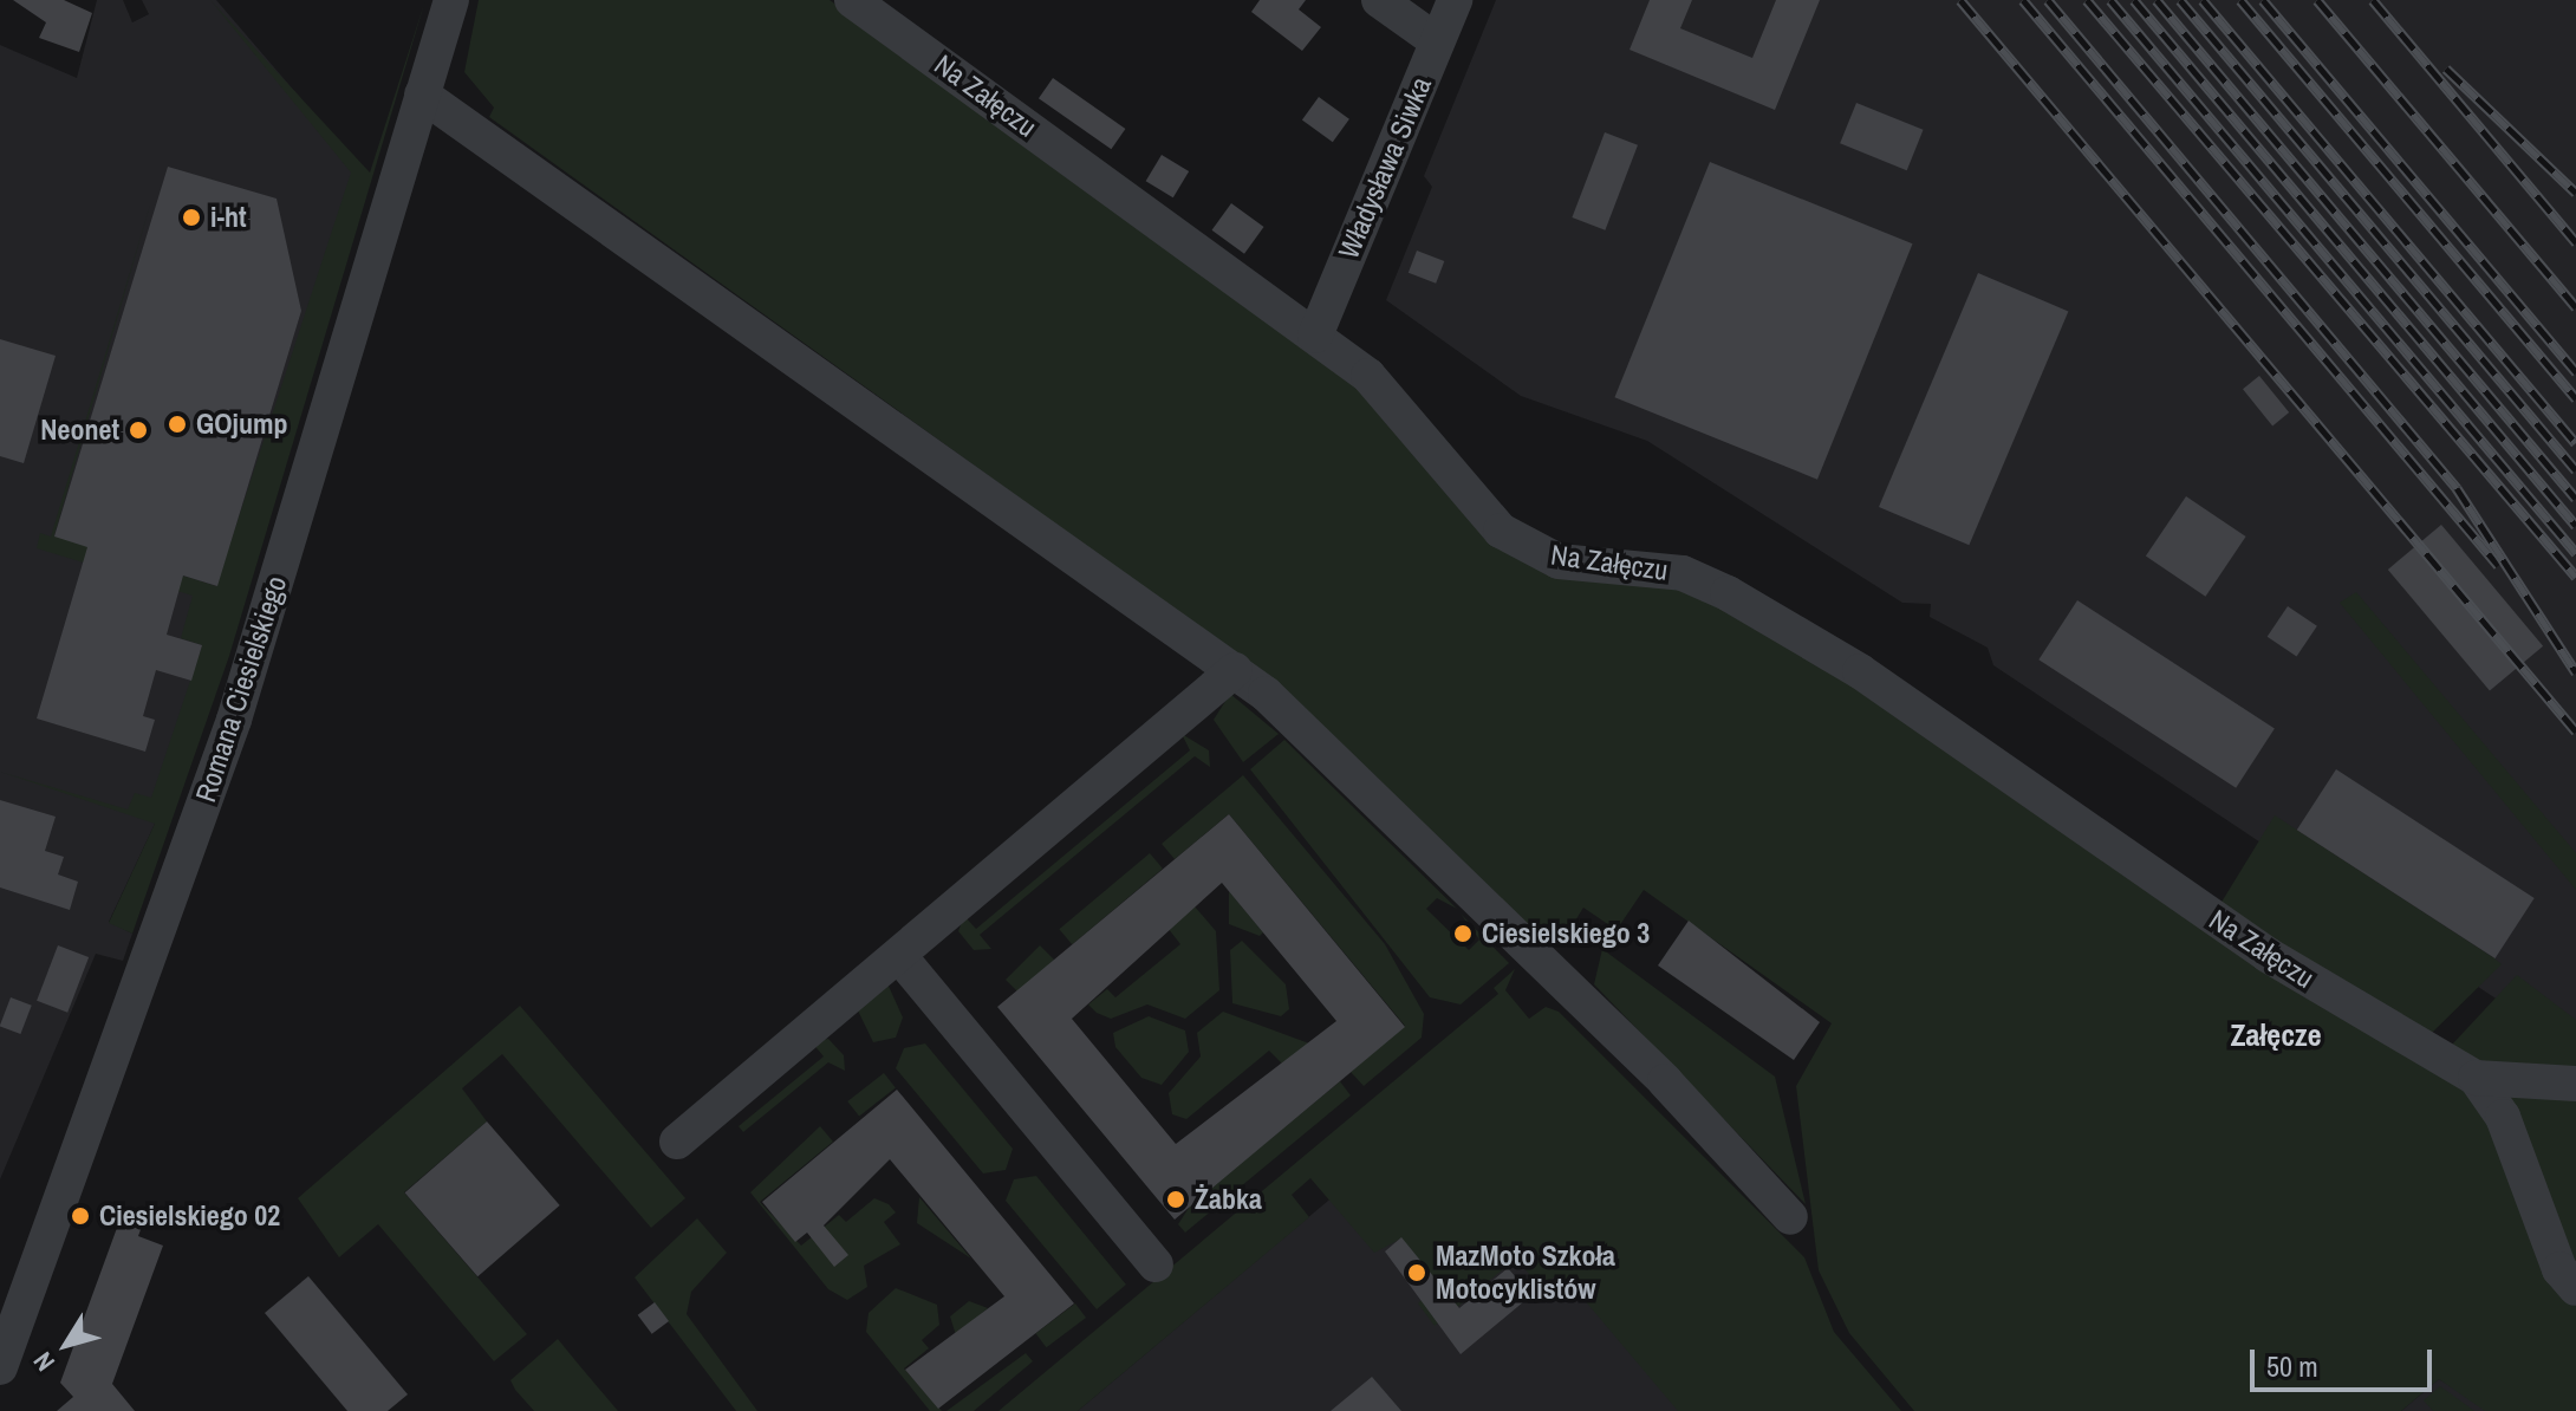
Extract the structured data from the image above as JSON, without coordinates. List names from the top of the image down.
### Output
{
  "streets": {
    "street": ["Na Załęczu", "Władysława Siwka", "Romana Ciesielskiego"]
  },
  "crossings": [
    ["Na Załęczu", "Władysława Siwka"]
  ],
  "districts": ["Załęcze"],
  "places": [
    "i-ht",
    "GOjump",
    "Neonet",
    "Ciesielskiego 3",
    "Żabka",
    "Ciesielskiego 02",
    "MazMoto Szkoła Motocyklistów"
  ],
  "scale_bar": "50 m",
  "north": "bottom left"
}
